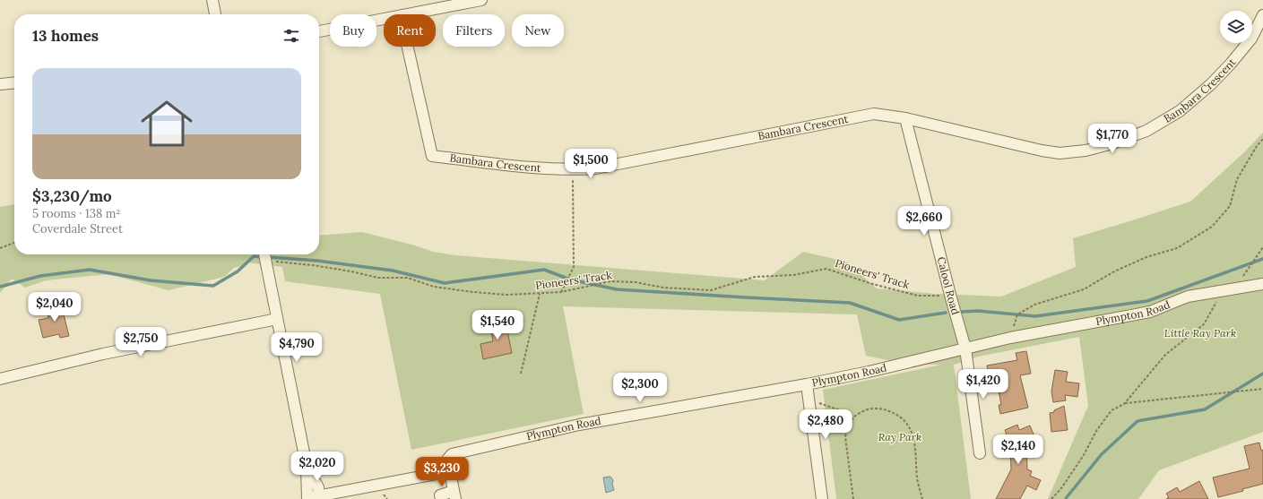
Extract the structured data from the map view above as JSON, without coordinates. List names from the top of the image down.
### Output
{
  "streets": {
    "street": ["Bambara Crescent", "Calool Road", "Plympton Road"],
    "path": ["Pioneers' Track"]
  },
  "crossings": [
    ["Bambara Crescent", "Calool Road"],
    ["Pioneers' Track", "Calool Road"],
    ["Calool Road", "Plympton Road"]
  ],
  "parks": ["Little Ray Park", "Ray Park"],
  "page": {
    "chip": [
      "Buy",
      "Rent",
      "Filters",
      "New"
    ],
    "heading": "13 homes",
    "list": [
      {
        "name": "$3,230/mo",
        "note": "5 rooms · 138 m² · Coverdale Street"
      }
    ],
    "price": [
      "$1,770",
      "$1,500",
      "$2,660",
      "$2,040",
      "$1,540",
      "$2,750",
      "$4,790",
      "$1,420",
      "$2,300",
      "$2,480",
      "$2,140",
      "$2,020",
      "$3,230"
    ]
  }
}
